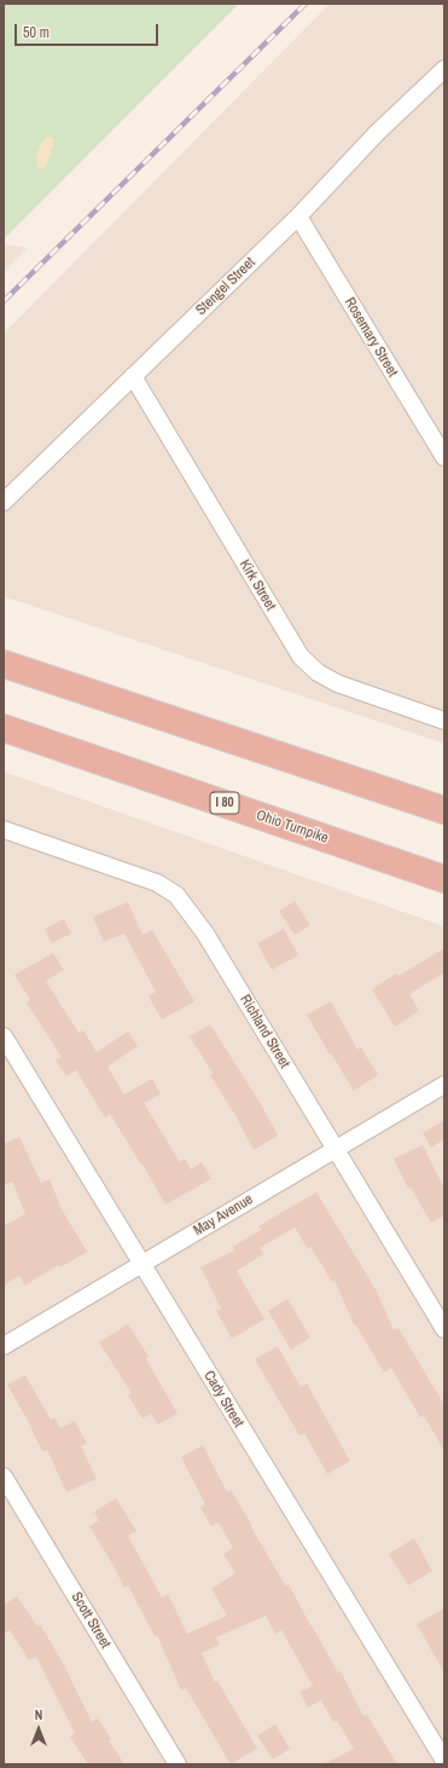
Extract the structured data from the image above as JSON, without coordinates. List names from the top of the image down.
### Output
{
  "streets": {
    "highway": ["I 80", "Ohio Turnpike"],
    "street": [
      "Stengel Street",
      "Rosemary Street",
      "Kirk Street",
      "Richland Street",
      "May Avenue",
      "Cady Street",
      "Scott Street"
    ]
  },
  "crossings": [
    ["Stengel Street", "Rosemary Street"],
    ["Stengel Street", "Kirk Street"],
    ["Richland Street", "May Avenue"],
    ["May Avenue", "Cady Street"]
  ],
  "scale_bar": "50 m",
  "north": "top"
}
